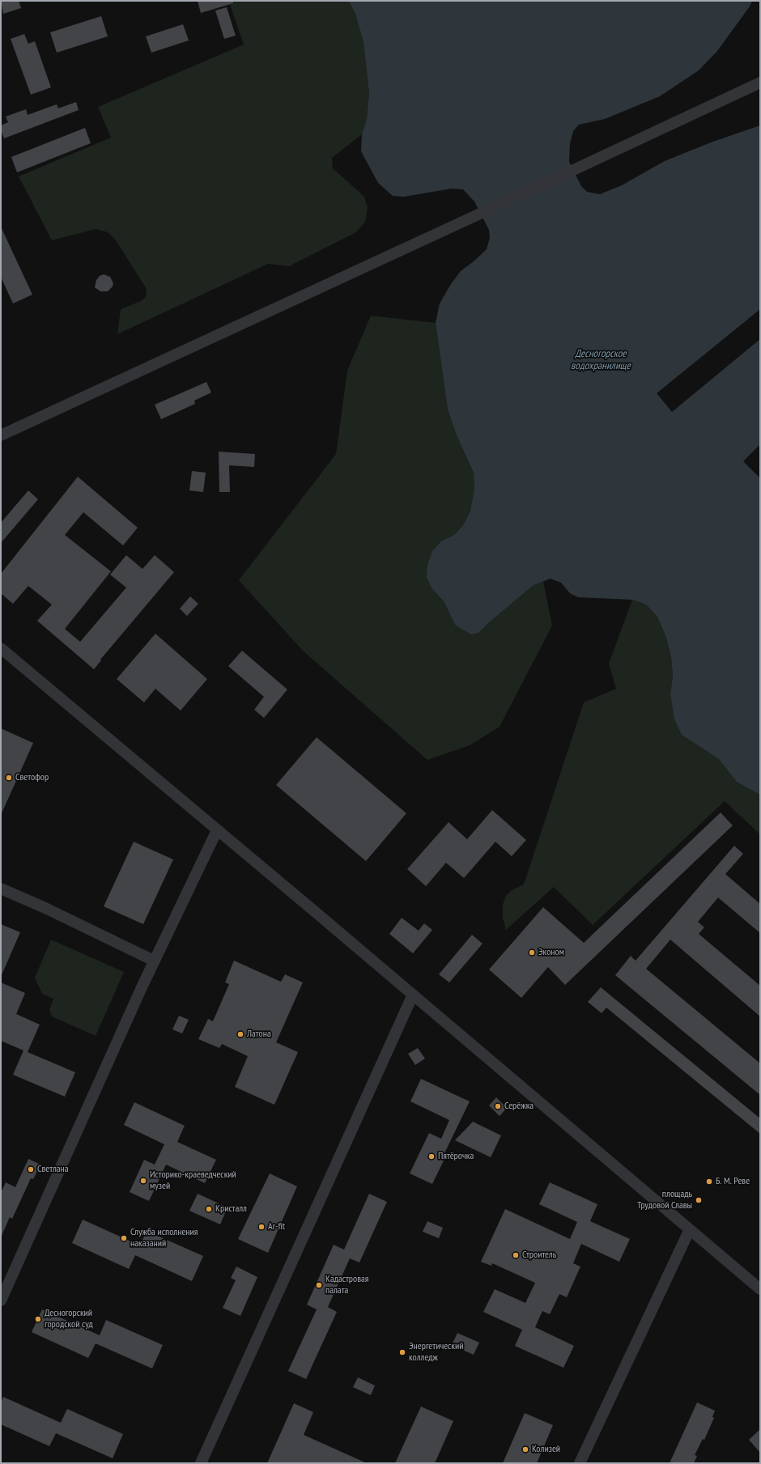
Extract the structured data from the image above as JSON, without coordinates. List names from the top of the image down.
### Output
{
  "water": ["Десногорское водохранилище"],
  "places": [
    "Светофор",
    "Эконом",
    "Латона",
    "Серёжка",
    "Пятёрочка",
    "Светлана",
    "Историко-краеведческий музей",
    "Б. М. Реве",
    "площадь Трудовой Славы",
    "Кристалл",
    "Ar-fit",
    "Служба исполнения наказаний",
    "Строитель",
    "Кадастровая палата",
    "Десногорский городской суд",
    "Энергетический колледж",
    "Колизей"
  ]
}
